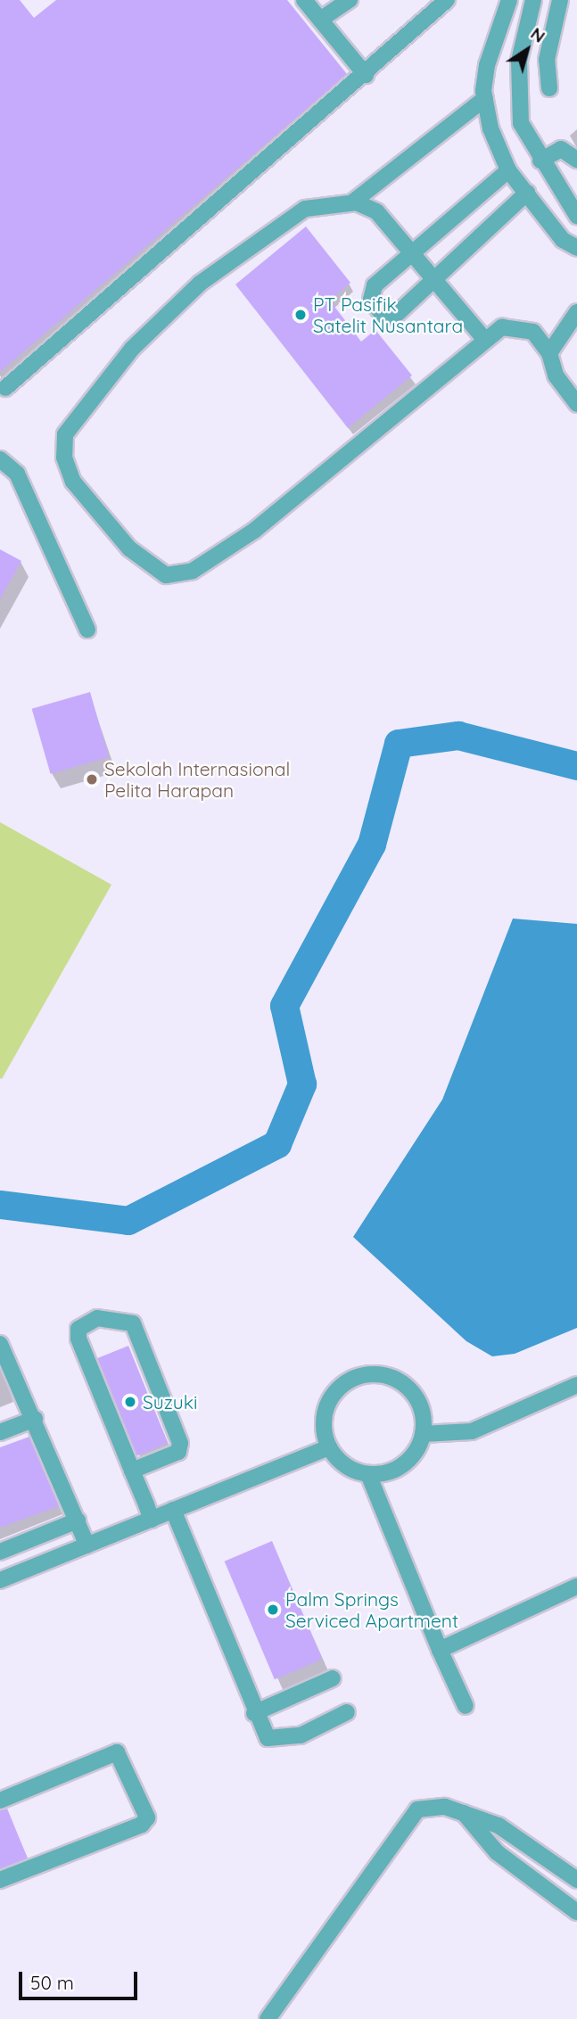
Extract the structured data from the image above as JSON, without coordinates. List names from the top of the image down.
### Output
{
  "places": [
    "PT Pasifik Satelit Nusantara",
    "Sekolah Internasional Pelita Harapan",
    "Suzuki",
    "Palm Springs Serviced Apartment"
  ],
  "scale_bar": "50 m",
  "north": "top right"
}
